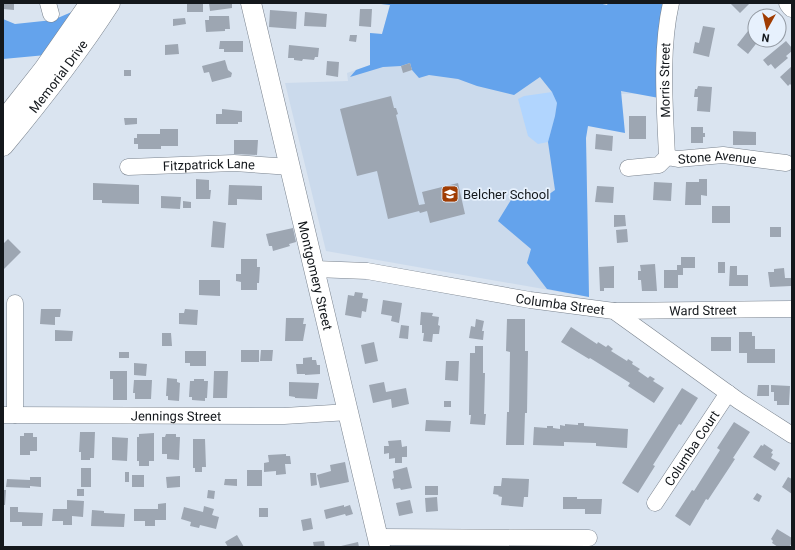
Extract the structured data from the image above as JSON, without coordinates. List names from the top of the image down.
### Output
{
  "streets": {
    "main road": ["Memorial Drive", "Montgomery Street"],
    "street": [
      "Morris Street",
      "Stone Avenue",
      "Fitzpatrick Lane",
      "Columba Street",
      "Ward Street",
      "Jennings Street",
      "Columba Court"
    ]
  },
  "crossings": [
    ["Morris Street", "Stone Avenue"],
    ["Fitzpatrick Lane", "Montgomery Street"],
    ["Montgomery Street", "Columba Street"],
    ["Montgomery Street", "Jennings Street"],
    ["Columba Street", "Ward Street"],
    ["Columba Street", "Columba Court"]
  ],
  "places": {
    "school or university": ["Belcher School"]
  },
  "north": "bottom"
}
